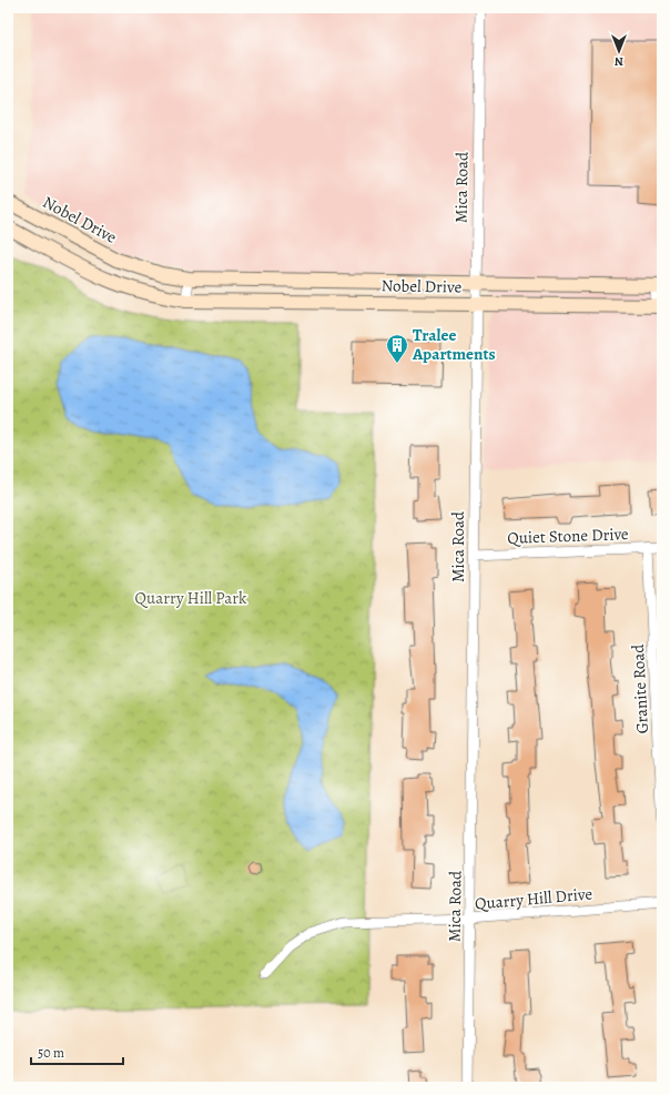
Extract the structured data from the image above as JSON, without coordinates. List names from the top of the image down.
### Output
{
  "streets": {
    "street": [
      "Mica Road",
      "Nobel Drive",
      "Quiet Stone Drive",
      "Granite Road",
      "Quarry Hill Drive"
    ]
  },
  "crossings": [
    ["Mica Road", "Nobel Drive"],
    ["Mica Road", "Quiet Stone Drive"],
    ["Mica Road", "Quarry Hill Drive"],
    ["Quiet Stone Drive", "Granite Road"]
  ],
  "parks": ["Quarry Hill Park"],
  "places": {
    "building": ["Tralee Apartments"]
  },
  "scale_bar": "50 m",
  "north": "bottom"
}
